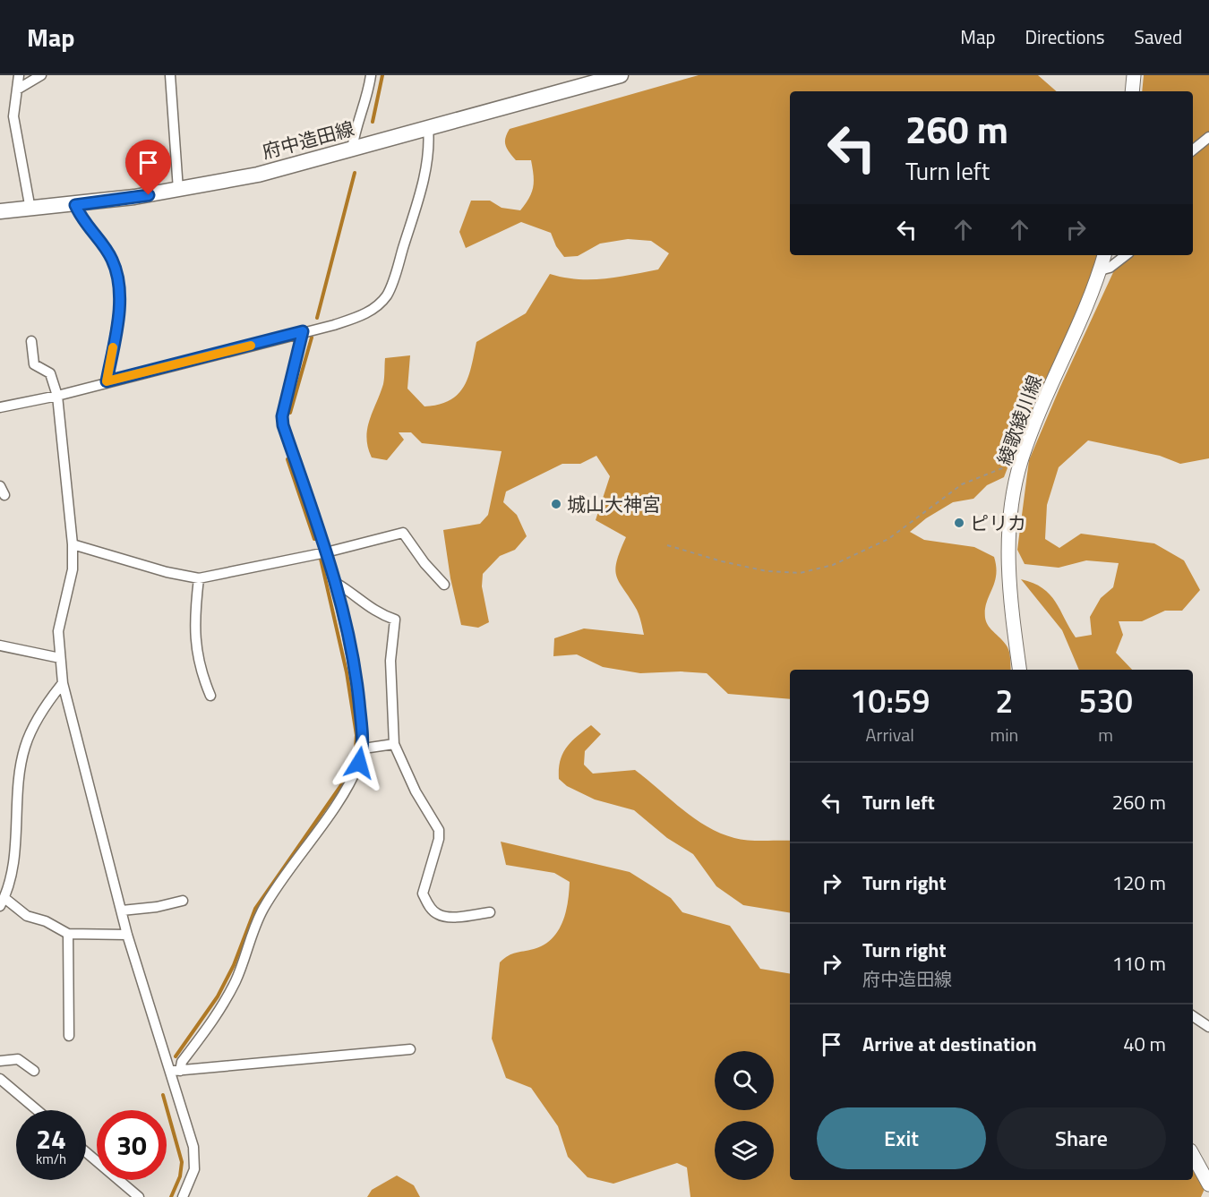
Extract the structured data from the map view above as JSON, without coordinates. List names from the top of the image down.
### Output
{
  "streets": {
    "main road": ["府中造田線", "綾歌綾川線"]
  },
  "places": ["城山大神宮", "ピリカ"],
  "page": {
    "header": "Map",
    "nav": ["Map", "Directions", "Saved"],
    "turn": ["260 m", "Turn left"],
    "eta": [
      "10:59",
      "Arrival",
      "2",
      "min",
      "530",
      "m"
    ],
    "list": [
      {
        "name": "Turn left",
        "value": "260 m"
      },
      {
        "name": "Turn right",
        "value": "120 m"
      },
      {
        "name": "Turn right",
        "note": "府中造田線",
        "value": "110 m"
      },
      {
        "name": "Arrive at destination",
        "value": "40 m"
      }
    ],
    "buttons": ["Exit", "Share"],
    "speed": "24 km/h",
    "limit": "30"
  }
}
